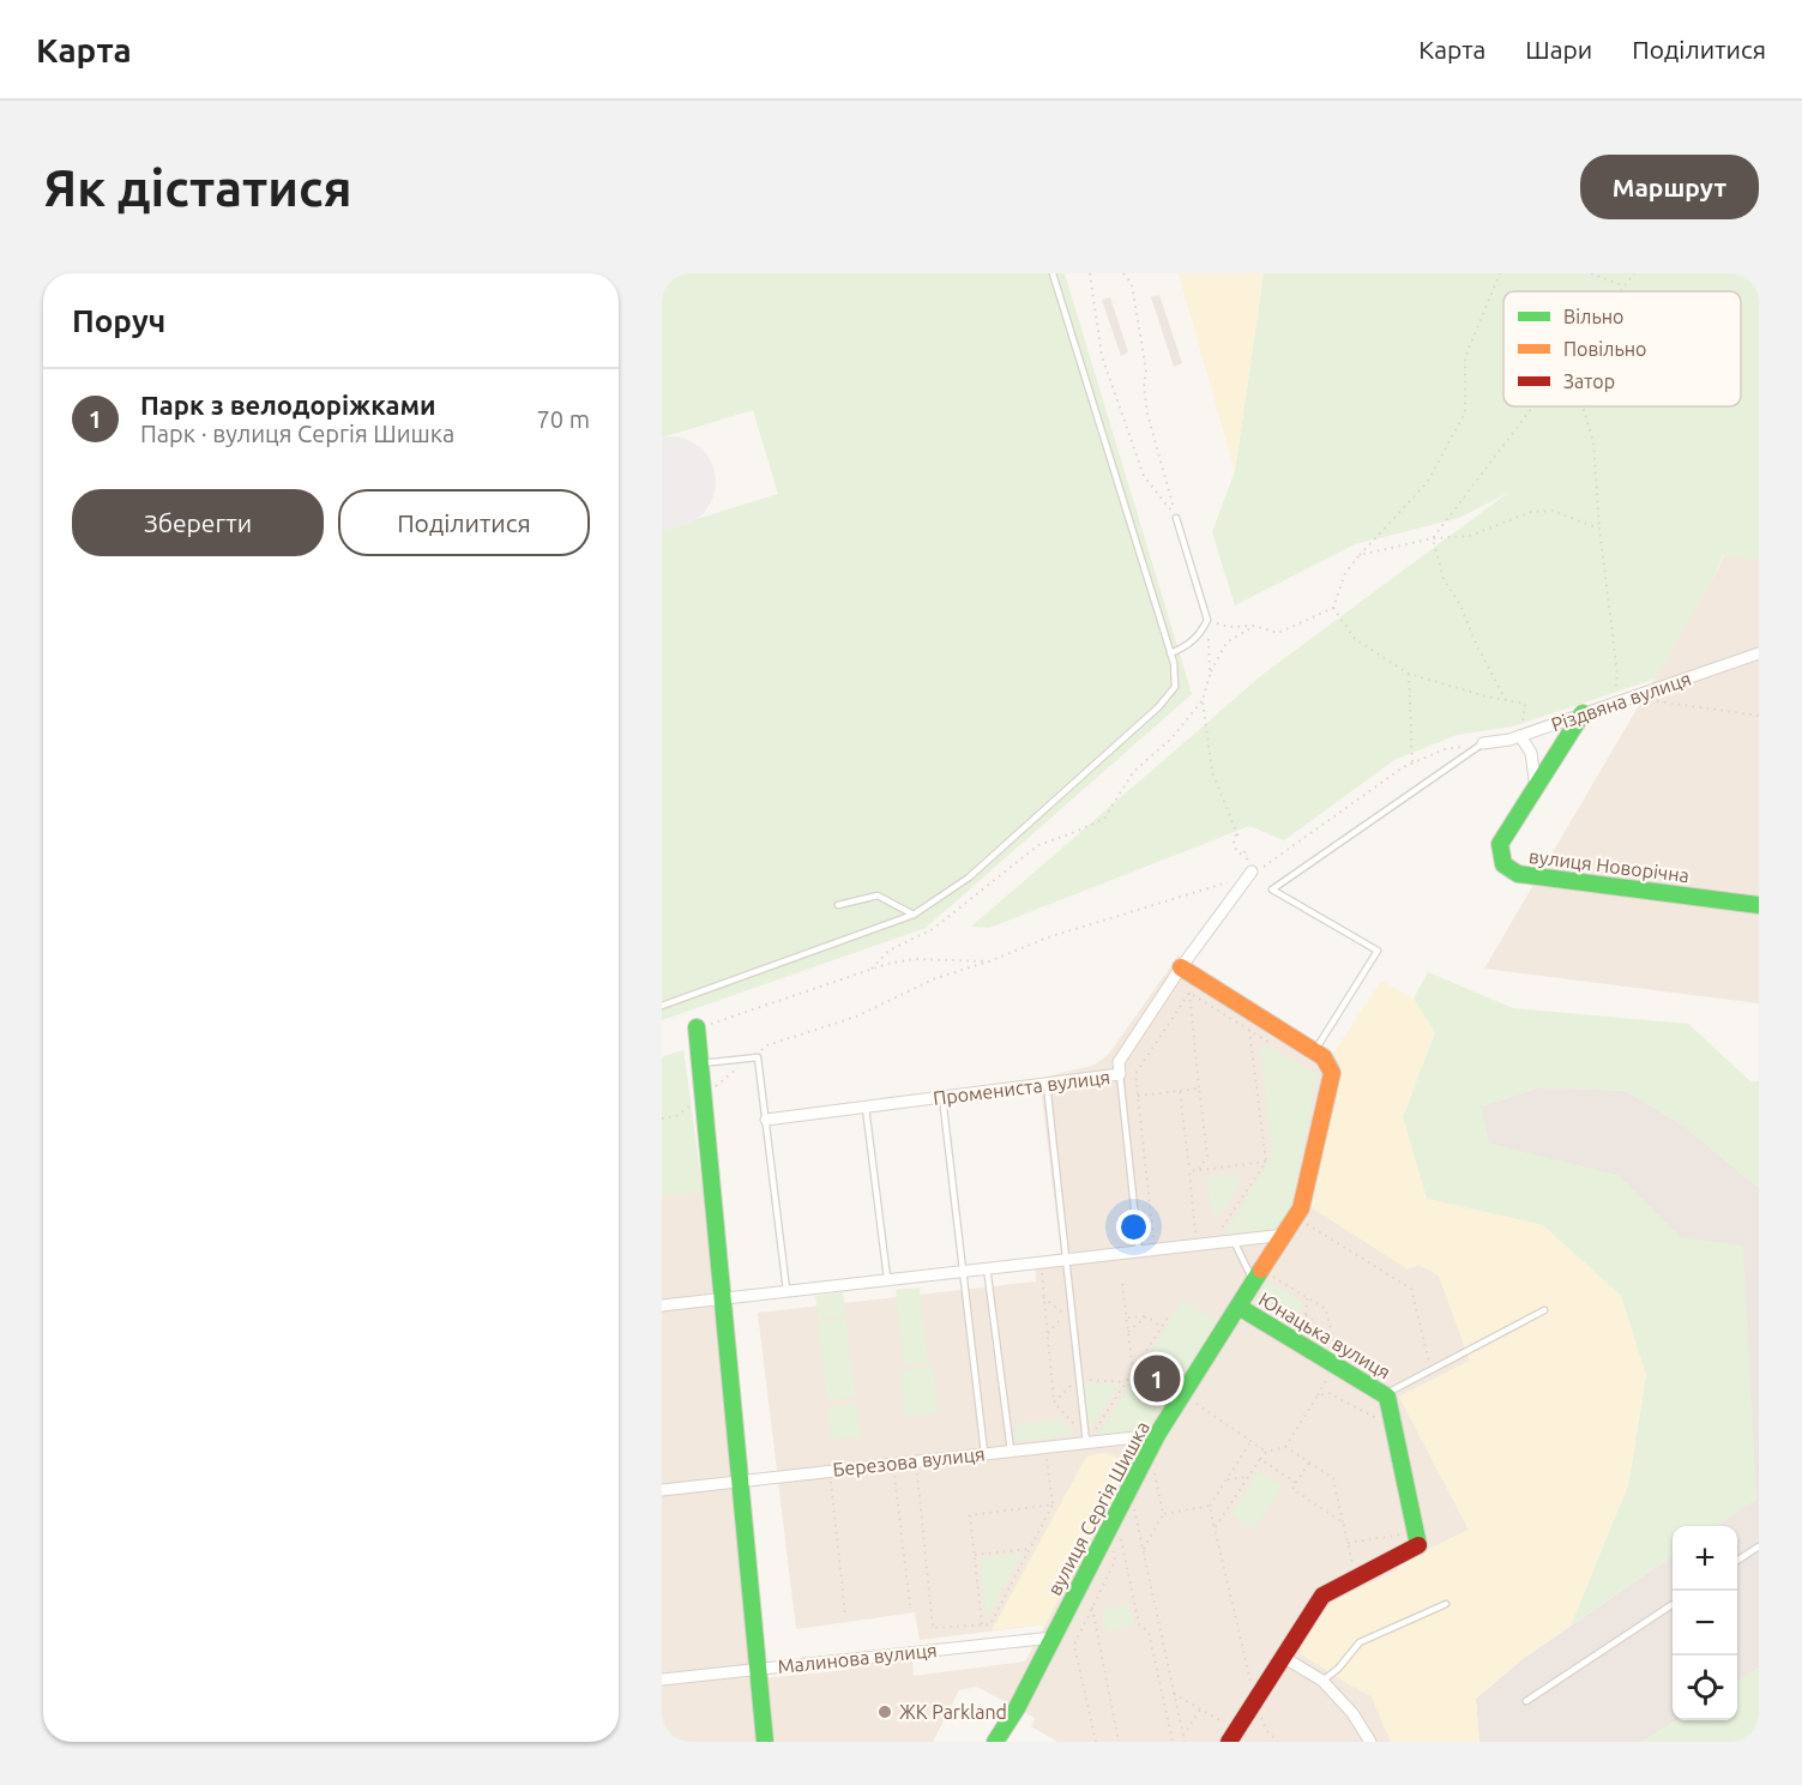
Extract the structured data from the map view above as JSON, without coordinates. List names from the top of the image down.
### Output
{
  "streets": {
    "street": [
      "Різдвяна вулиця",
      "вулиця Новорічна",
      "Промениста вулиця",
      "Юнацька вулиця",
      "Березова вулиця",
      "вулиця Сергія Шишка",
      "Малинова вулиця"
    ]
  },
  "crossings": [
    ["Різдвяна вулиця", "вулиця Новорічна"],
    ["Промениста вулиця", "вулиця Сергія Шишка"],
    ["Юнацька вулиця", "вулиця Сергія Шишка"],
    ["Березова вулиця", "вулиця Сергія Шишка"],
    ["вулиця Сергія Шишка", "Малинова вулиця"]
  ],
  "places": ["ЖК Parkland"],
  "legend": ["Вільно", "Повільно", "Затор"],
  "page": {
    "header": "Карта",
    "nav": ["Карта", "Шари", "Поділитися"],
    "buttons": [
      "Маршрут",
      ["Зберегти", "Поділитися"]
    ],
    "title": "Як дістатися",
    "heading": "Поруч",
    "list": [
      {
        "mark": "1",
        "name": "Парк з велодоріжками",
        "note": "Парк · вулиця Сергія Шишка",
        "value": "70 m"
      }
    ],
    "pins": "1",
    "map_buttons": ["+", "−"]
  }
}
